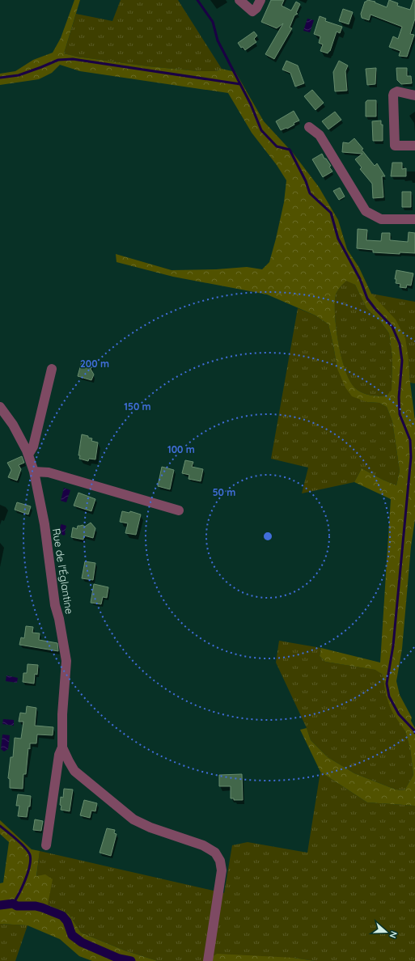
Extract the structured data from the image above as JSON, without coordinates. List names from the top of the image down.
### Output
{
  "streets": {
    "street": ["Rue de l'Églantine"]
  },
  "north": "right",
  "rings": [
    "200 m",
    "150 m",
    "100 m",
    "50 m"
  ]
}
